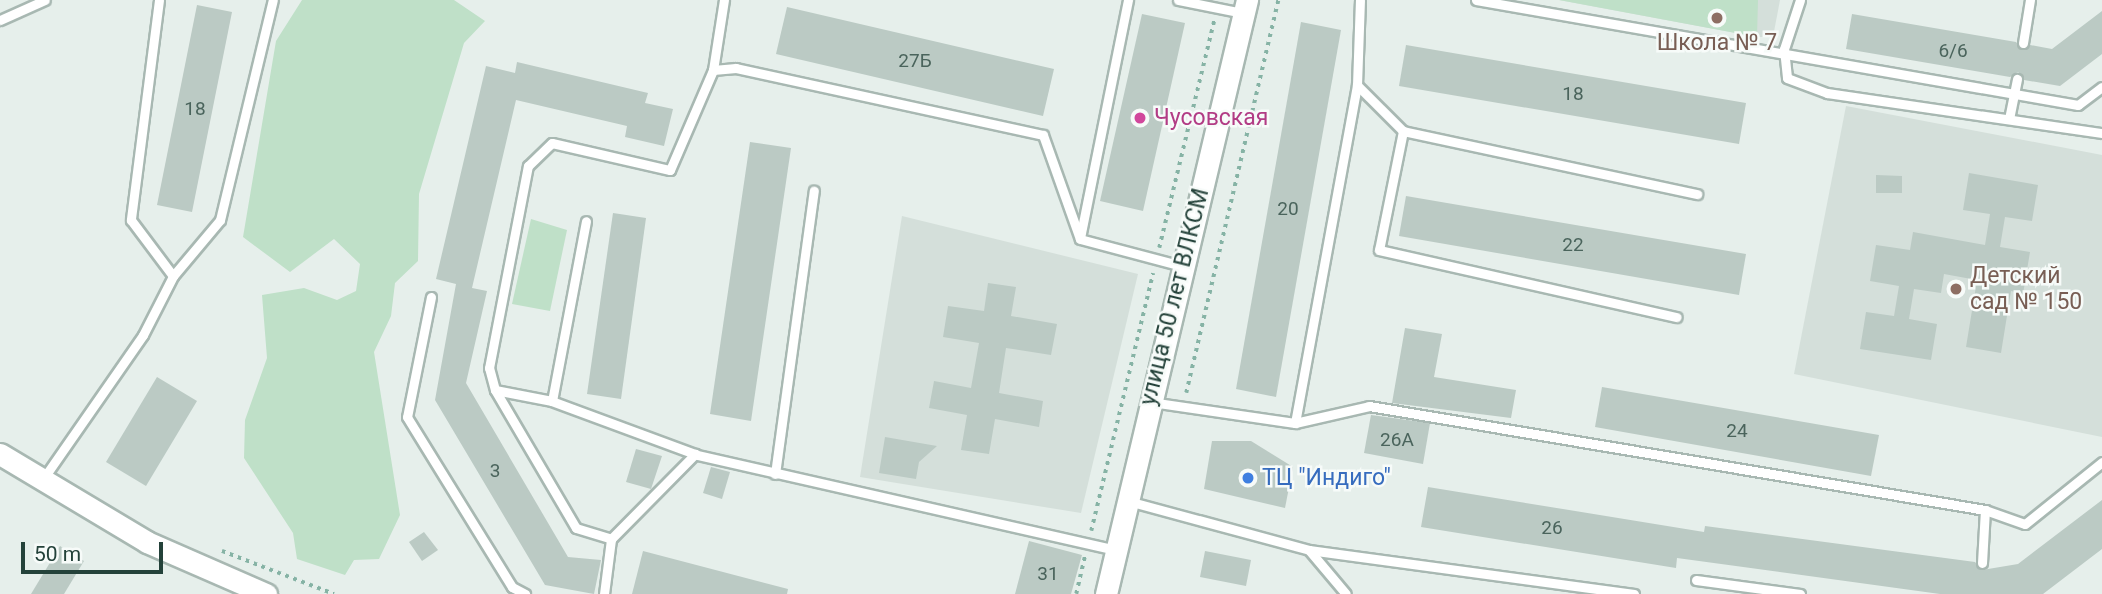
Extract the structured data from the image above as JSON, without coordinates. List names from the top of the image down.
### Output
{
  "streets": {
    "street": ["улица 50 лет ВЛКСМ"]
  },
  "places": [
    "Школа № 7",
    "Чусовская",
    "Детский сад № 150",
    "ТЦ \"Индиго\""
  ],
  "house_numbers": [
    "6/6",
    "27Б",
    "18",
    "18",
    "20",
    "22",
    "24",
    "26А",
    "3",
    "26",
    "31"
  ],
  "scale_bar": "50 m"
}
